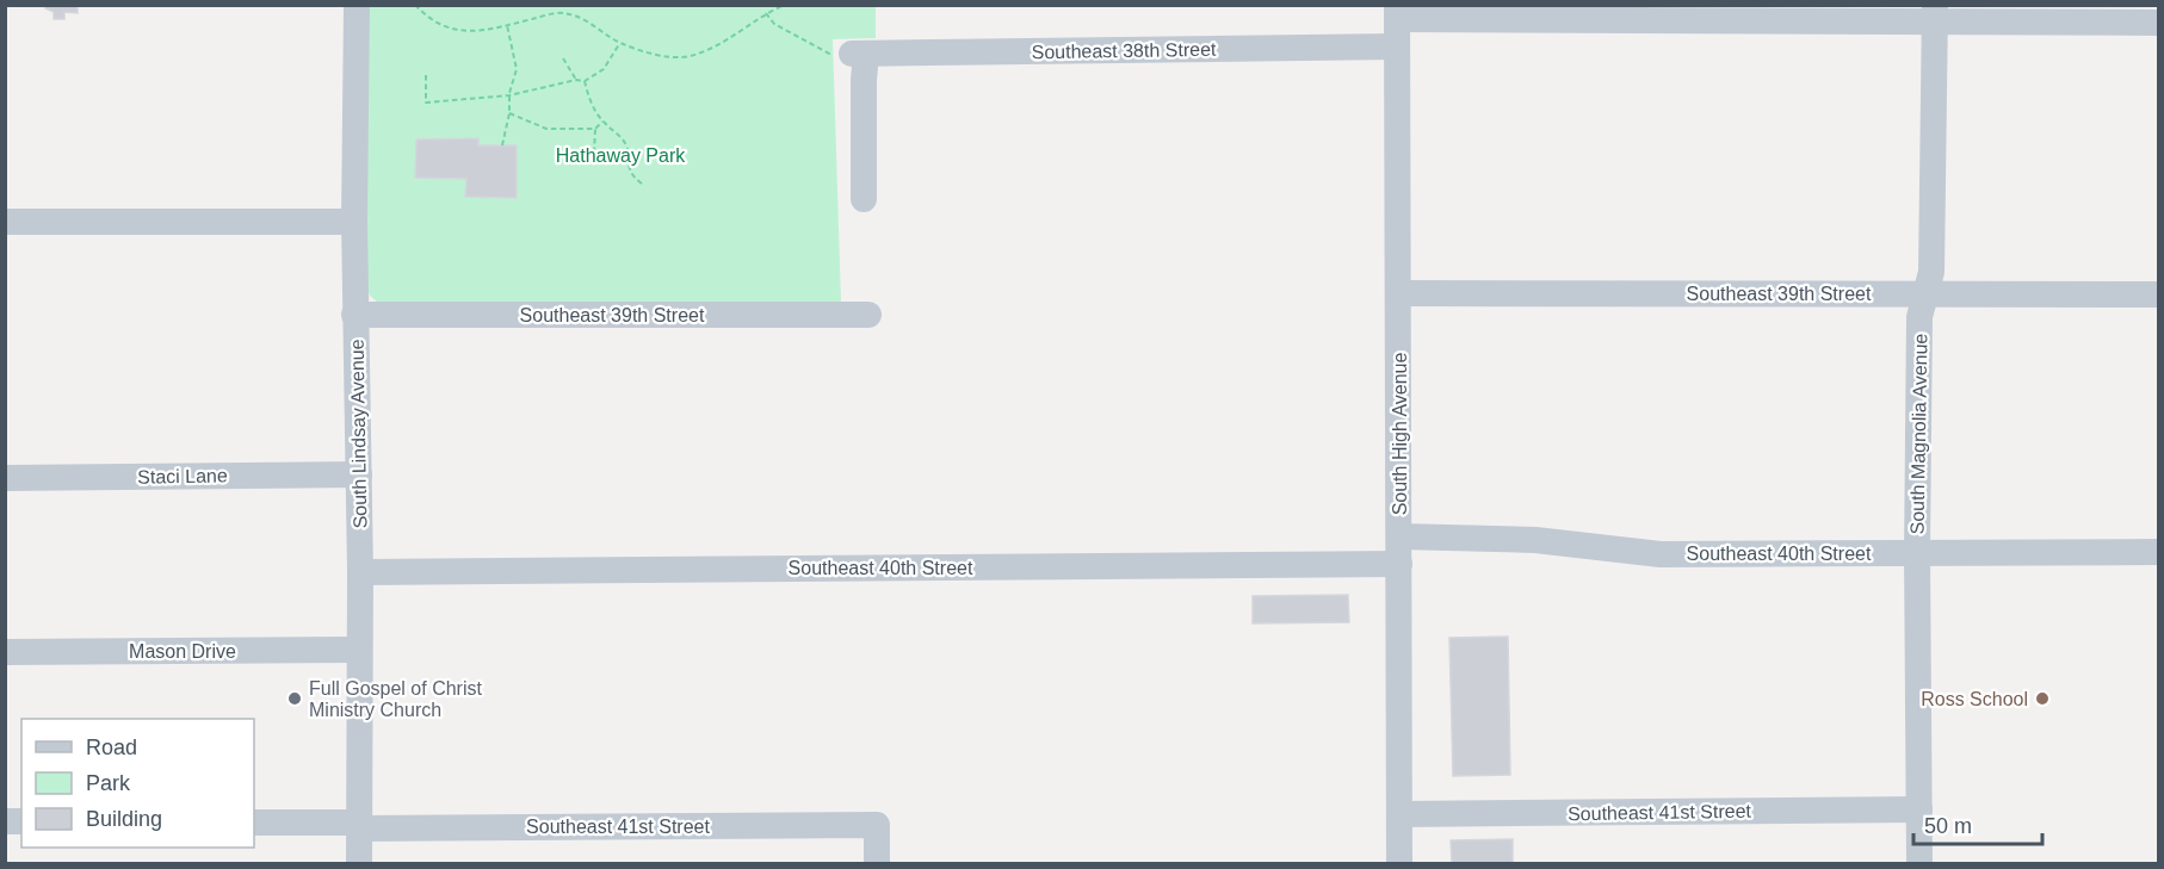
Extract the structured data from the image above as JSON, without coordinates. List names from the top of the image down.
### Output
{
  "streets": {
    "street": [
      "Southeast 38th Street",
      "Southeast 39th Street",
      "South Lindsay Avenue",
      "South High Avenue",
      "South Magnolia Avenue",
      "Staci Lane",
      "Southeast 40th Street",
      "Mason Drive",
      "Southeast 41st Street"
    ]
  },
  "crossings": [
    ["Southeast 38th Street", "South High Avenue"],
    ["Southeast 39th Street", "South Lindsay Avenue"],
    ["Southeast 39th Street", "South High Avenue"],
    ["Southeast 39th Street", "South Magnolia Avenue"],
    ["South Lindsay Avenue", "Staci Lane"],
    ["South Lindsay Avenue", "Southeast 40th Street"],
    ["South Lindsay Avenue", "Mason Drive"],
    ["South Lindsay Avenue", "Southeast 41st Street"],
    ["South High Avenue", "Southeast 40th Street"],
    ["South High Avenue", "Southeast 41st Street"],
    ["South Magnolia Avenue", "Southeast 40th Street"],
    ["South Magnolia Avenue", "Southeast 41st Street"]
  ],
  "parks": ["Hathaway Park"],
  "places": ["Full Gospel of Christ Ministry Church", "Ross School"],
  "legend": ["Road", "Park", "Building"],
  "scale_bar": "50 m"
}
